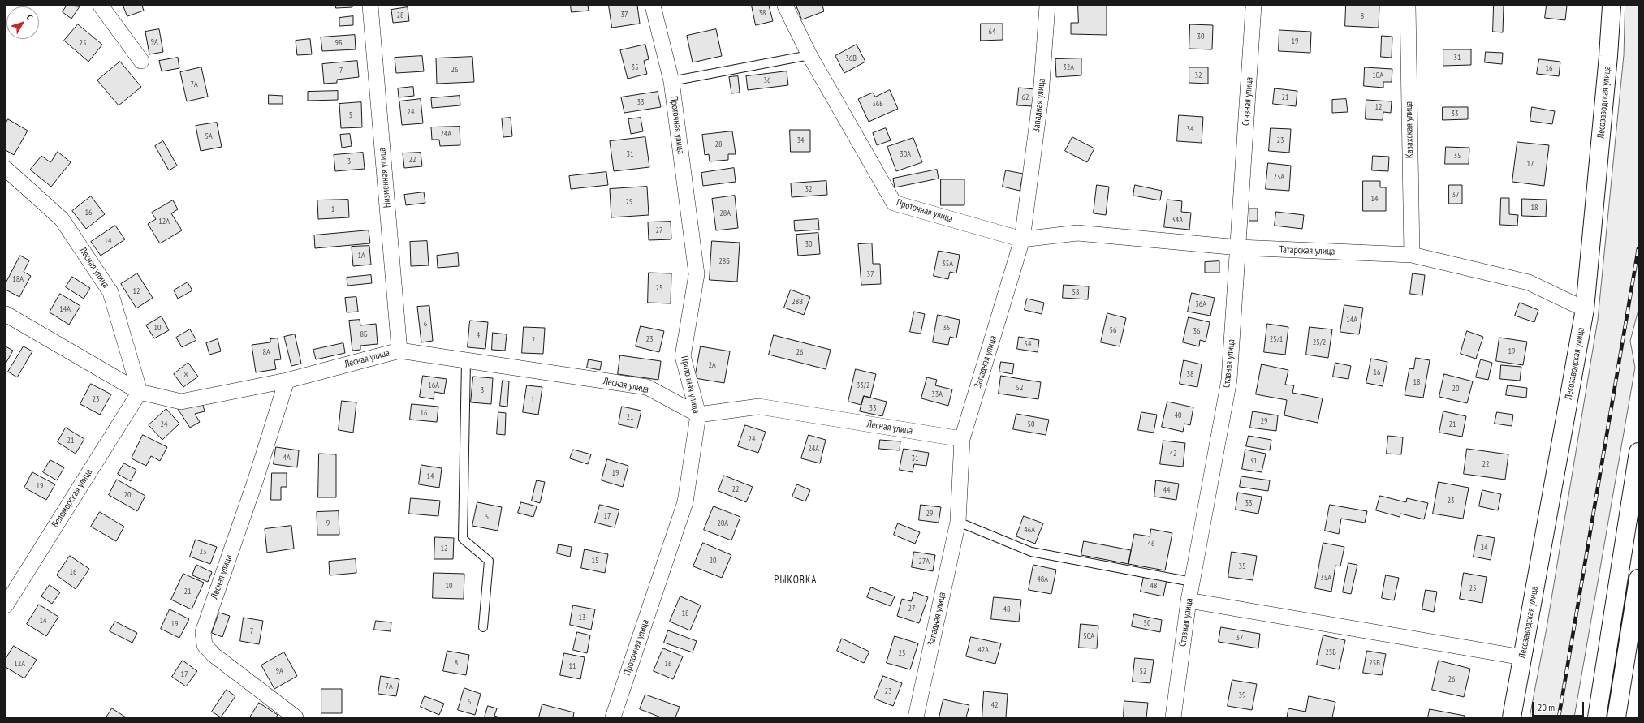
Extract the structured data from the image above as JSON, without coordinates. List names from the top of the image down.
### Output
{
  "streets": {
    "street": [
      "Ставная улица",
      "Лесозаводская улица",
      "Западная улица",
      "Проточная улица",
      "Казахская улица",
      "Низменная улица",
      "Татарская улица",
      "Лесная улица",
      "Беломорская улица"
    ]
  },
  "crossings": [
    ["Ставная улица", "Татарская улица"],
    ["Лесозаводская улица", "Татарская улица"],
    ["Западная улица", "Проточная улица"],
    ["Западная улица", "Татарская улица"],
    ["Западная улица", "Лесная улица"],
    ["Проточная улица", "Татарская улица"],
    ["Проточная улица", "Лесная улица"],
    ["Казахская улица", "Татарская улица"],
    ["Низменная улица", "Лесная улица"],
    ["Лесная улица", "Беломорская улица"]
  ],
  "districts": ["РЫКОВКА"],
  "house_numbers": [
    "38",
    "37",
    "28",
    "8",
    "64",
    "30",
    "19",
    "9А",
    "25",
    "9Б",
    "31",
    "36В",
    "35",
    "32А",
    "16",
    "26",
    "7",
    "32",
    "10А",
    "36",
    "7А",
    "62",
    "21",
    "33",
    "36Б",
    "12",
    "24",
    "33",
    "5",
    "34",
    "24А",
    "5А",
    "34",
    "23",
    "28",
    "31",
    "30А",
    "35",
    "22",
    "3",
    "17",
    "23А",
    "32",
    "37",
    "14",
    "29",
    "18",
    "1",
    "16",
    "28А",
    "34А",
    "12А",
    "27",
    "14",
    "30",
    "1А",
    "28Б",
    "35А",
    "37",
    "18А",
    "25",
    "12",
    "58",
    "28В",
    "36А",
    "14А",
    "14А",
    "6",
    "10",
    "35",
    "56",
    "36",
    "8Б",
    "4",
    "23",
    "25/1",
    "2",
    "25/2",
    "54",
    "19",
    "8А",
    "26",
    "2А",
    "16",
    "38",
    "8",
    "18",
    "16А",
    "33/2",
    "52",
    "20",
    "3",
    "33А",
    "23",
    "1",
    "33",
    "16",
    "40",
    "21",
    "29",
    "24",
    "50",
    "21",
    "24",
    "21",
    "24А",
    "42",
    "4А",
    "31",
    "31",
    "22",
    "19",
    "14",
    "19",
    "22",
    "44",
    "20",
    "23",
    "33",
    "29",
    "17",
    "5",
    "9",
    "20А",
    "46А",
    "46",
    "24",
    "12",
    "23",
    "15",
    "20",
    "27А",
    "35",
    "16",
    "35А",
    "48А",
    "10",
    "48",
    "25",
    "21",
    "27",
    "48",
    "18",
    "13",
    "14",
    "50",
    "19",
    "7",
    "50А",
    "37",
    "42А",
    "25Б",
    "25",
    "8",
    "25В",
    "12А",
    "16",
    "11",
    "9А",
    "52",
    "17",
    "26",
    "7А",
    "23",
    "39",
    "6",
    "42"
  ],
  "scale_bar": "20 m",
  "north": "top right"
}
